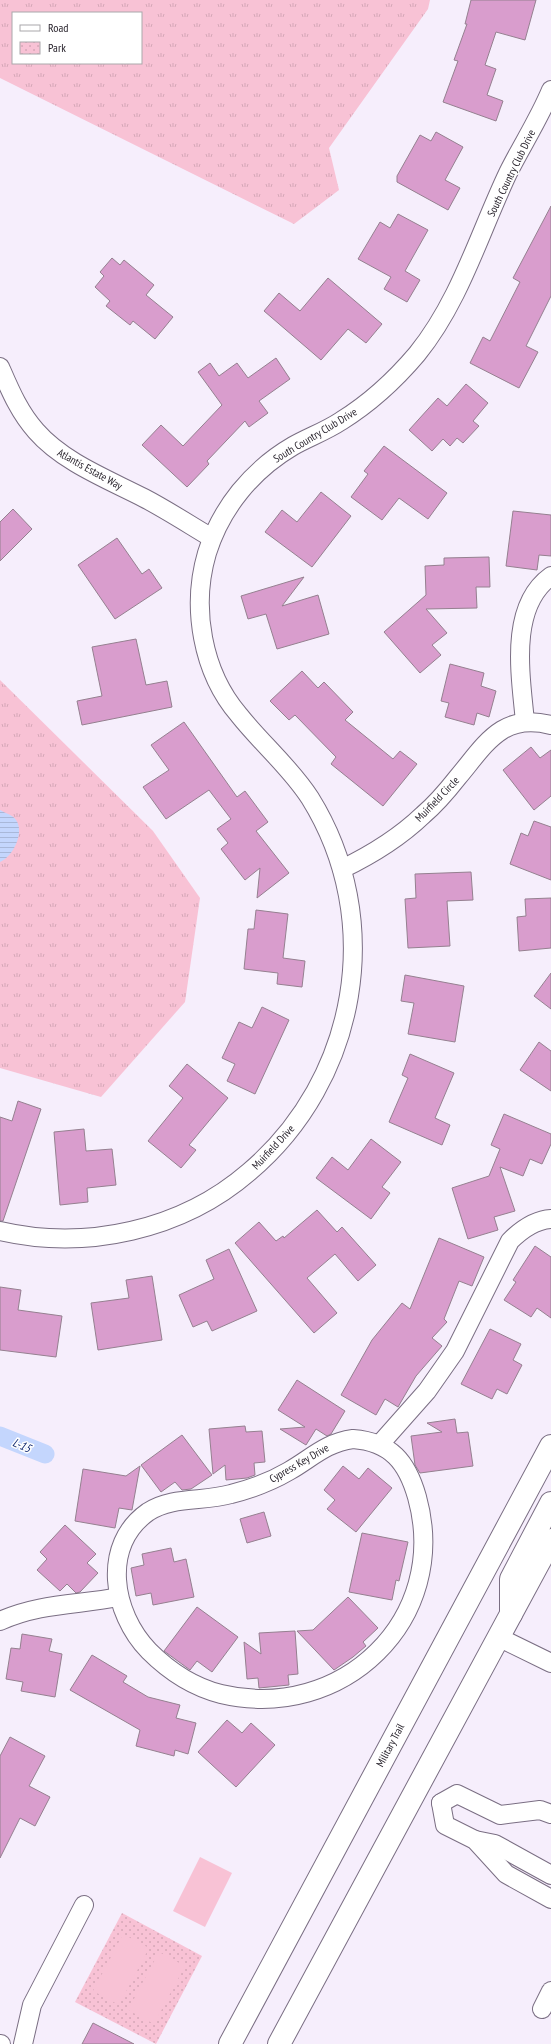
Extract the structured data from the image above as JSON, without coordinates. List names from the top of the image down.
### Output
{
  "streets": {
    "main road": ["Military Trail"],
    "street": [
      "South Country Club Drive",
      "Atlantis Estate Way",
      "Muirfield Circle",
      "Muirfield Drive",
      "Cypress Key Drive"
    ]
  },
  "crossings": [
    ["South Country Club Drive", "Atlantis Estate Way"],
    ["South Country Club Drive", "Muirfield Circle"],
    ["South Country Club Drive", "Muirfield Drive"],
    ["Muirfield Circle", "Muirfield Drive"]
  ],
  "water": ["L-15"],
  "legend": ["Road", "Park"]
}
